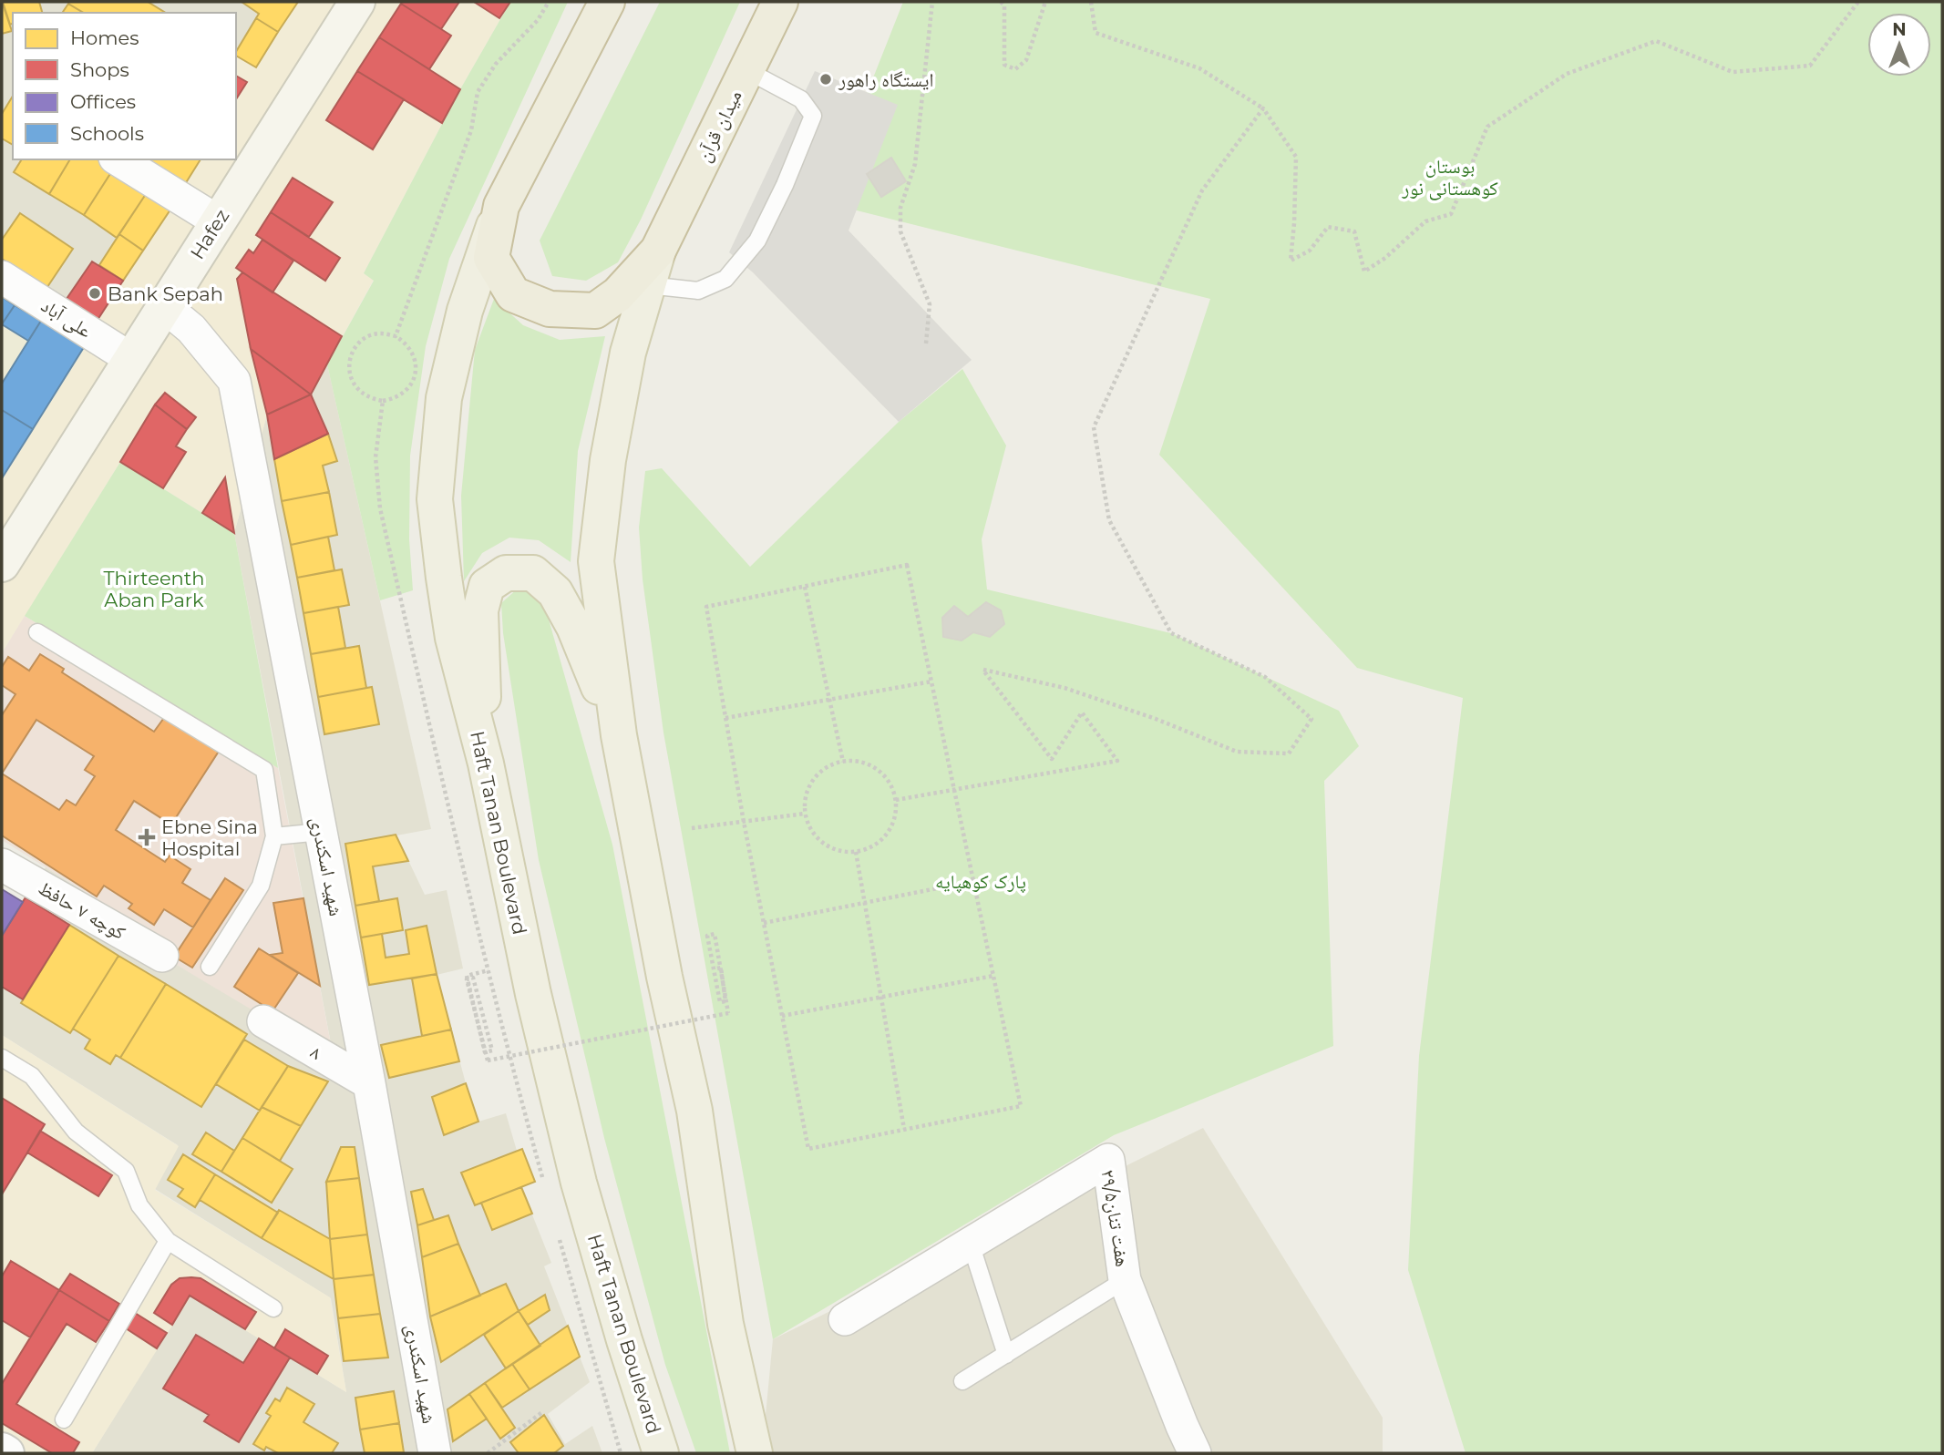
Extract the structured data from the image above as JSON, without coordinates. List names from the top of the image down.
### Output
{
  "streets": {
    "highway": ["میدان قرآن"],
    "main road": ["Hafez", "Haft Tanan Boulevard"],
    "street": [
      "علی آباد",
      "شهید اسکندری",
      "کوچه ۷ حافظ",
      "۸",
      "۲۹/۵هفت تنان"
    ]
  },
  "crossings": [
    ["میدان قرآن", "Haft Tanan Boulevard"],
    ["Hafez", "علی آباد"],
    ["Hafez", "شهید اسکندری"],
    ["شهید اسکندری", "۸"]
  ],
  "parks": ["بوستان کوهستانی نور", "Thirteenth Aban Park", "پارک کوهپایه"],
  "places": {
    "other": ["ایستگاه راهور", "Bank Sepah"],
    "health": ["Ebne Sina Hospital"]
  },
  "legend": [
    "Homes",
    "Shops",
    "Offices",
    "Schools"
  ],
  "north": "top"
}
